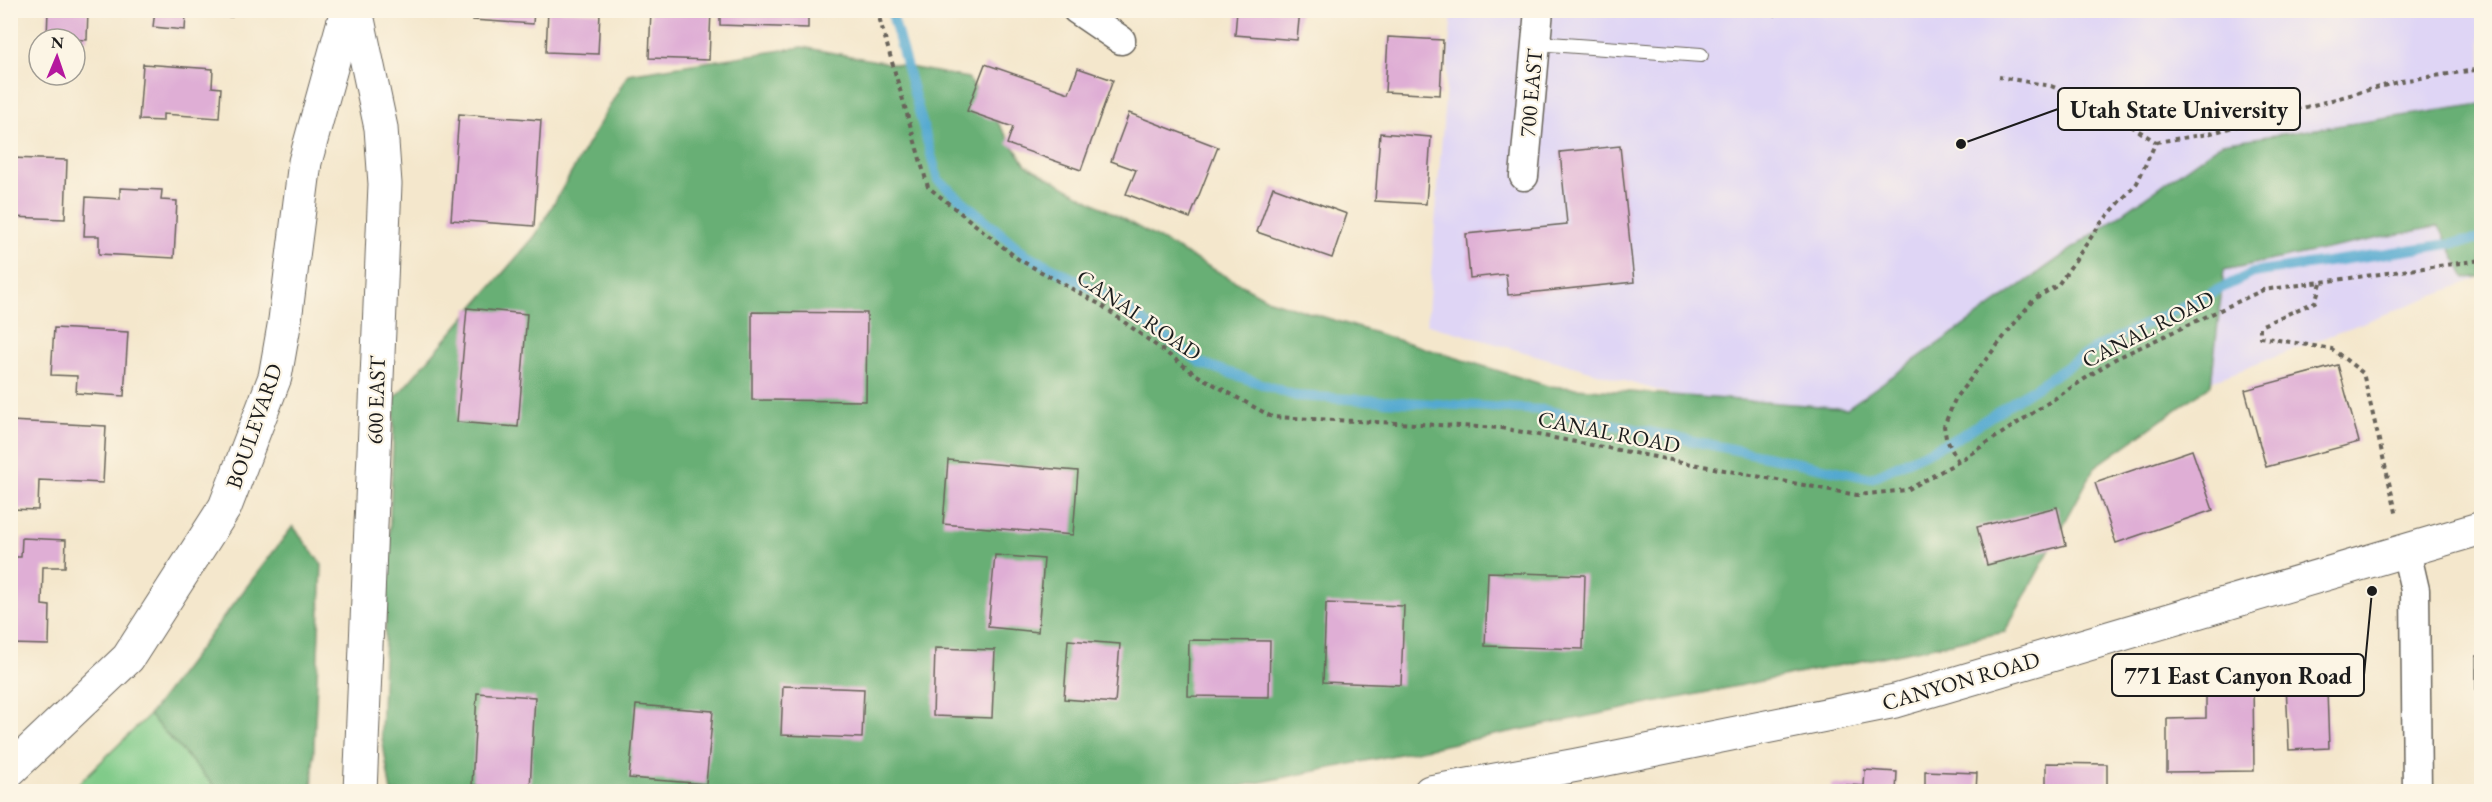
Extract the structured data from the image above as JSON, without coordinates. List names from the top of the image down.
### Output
{
  "streets": {
    "street": [
      "700 EAST",
      "600 EAST",
      "BOULEVARD",
      "CANYON ROAD"
    ],
    "path": ["CANAL ROAD"]
  },
  "places": ["Utah State University", "771 East Canyon Road"],
  "north": "top"
}
